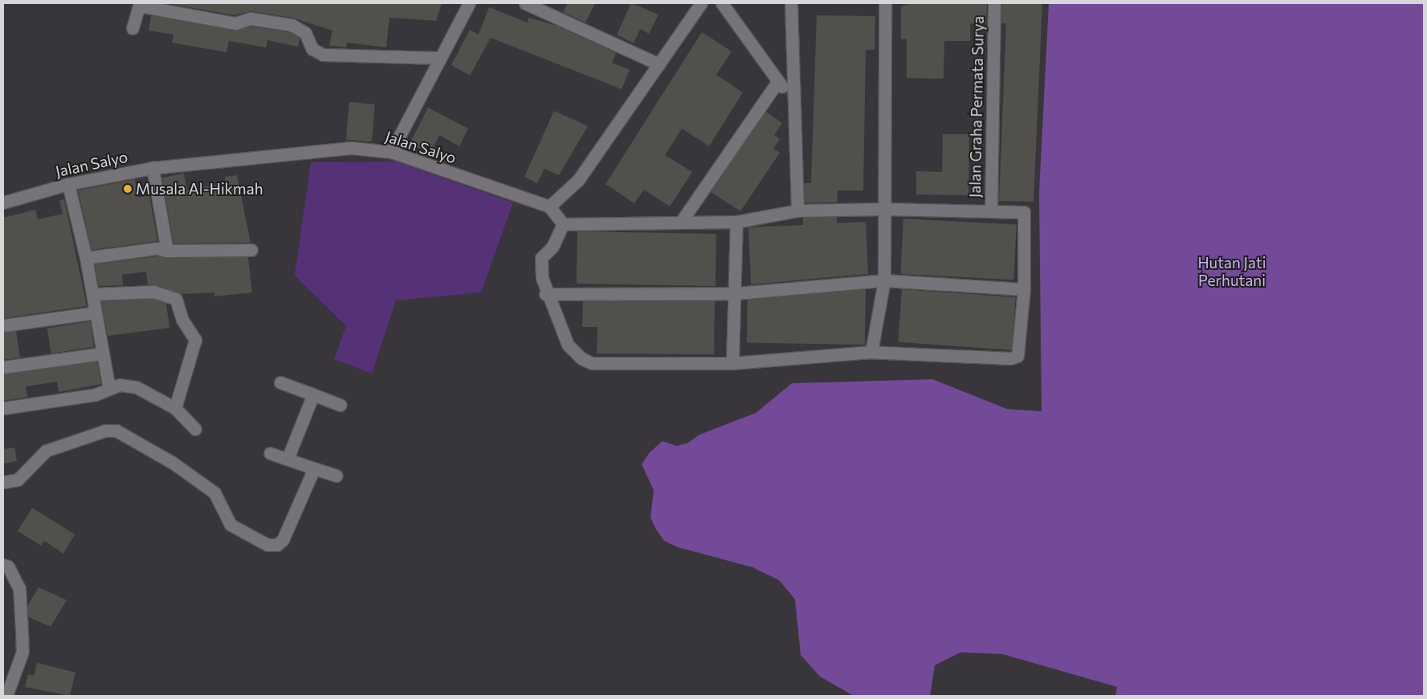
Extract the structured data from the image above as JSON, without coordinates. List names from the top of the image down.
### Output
{
  "streets": {
    "street": ["Jalan Graha Permata Surya", "Jalan Salyo"]
  },
  "parks": ["Hutan Jati Perhutani"],
  "places": ["Musala Al-Hikmah"]
}
